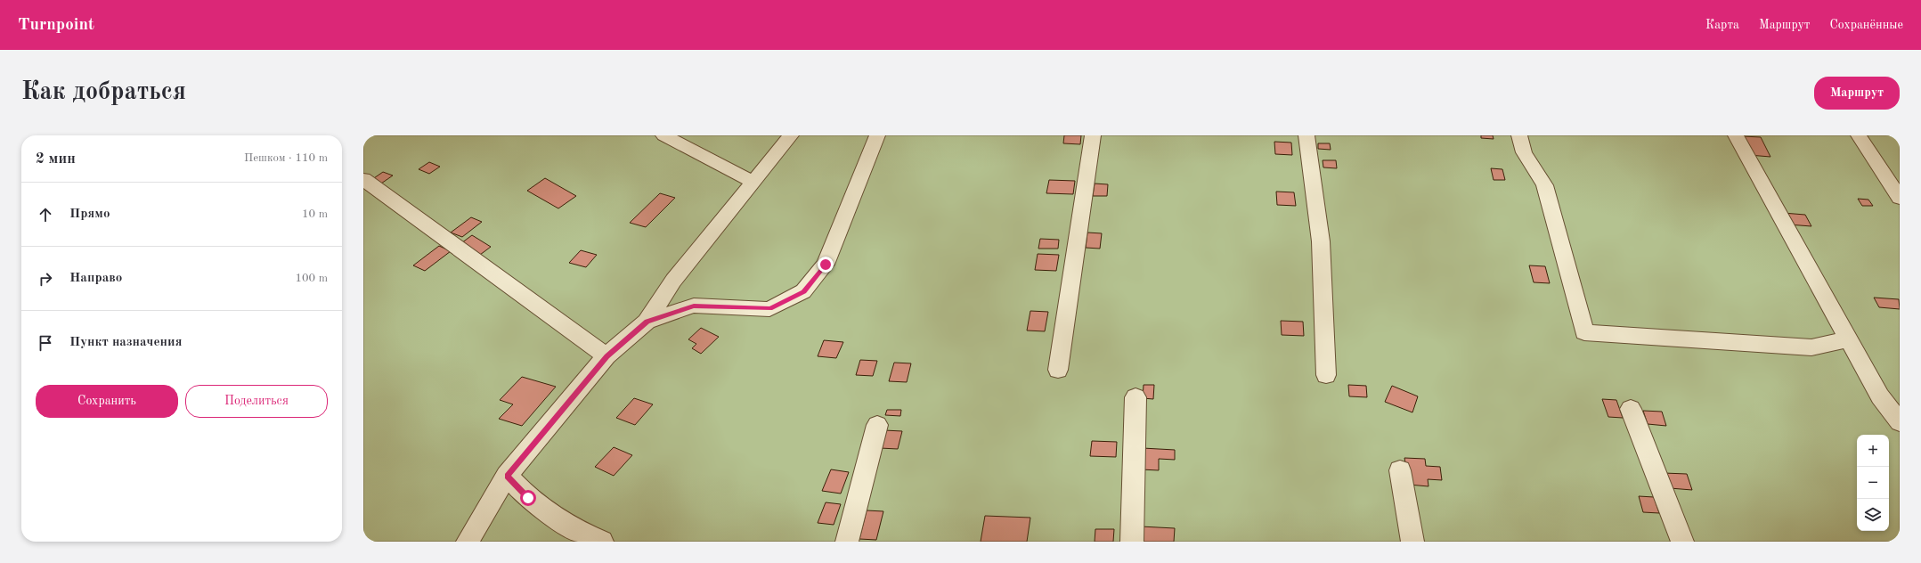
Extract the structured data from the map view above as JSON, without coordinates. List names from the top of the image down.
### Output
{
  "page": {
    "header": "Turnpoint",
    "nav": ["Карта", "Маршрут", "Сохранённые"],
    "buttons": [
      "Маршрут",
      ["Сохранить", "Поделиться"]
    ],
    "title": "Как добраться",
    "heading": ["2 мин", "Пешком · 110 m"],
    "list": [
      ["Прямо", "10 m"],
      ["Направо", "100 m"],
      "Пункт назначения"
    ],
    "map_buttons": ["+", "−"]
  }
}
